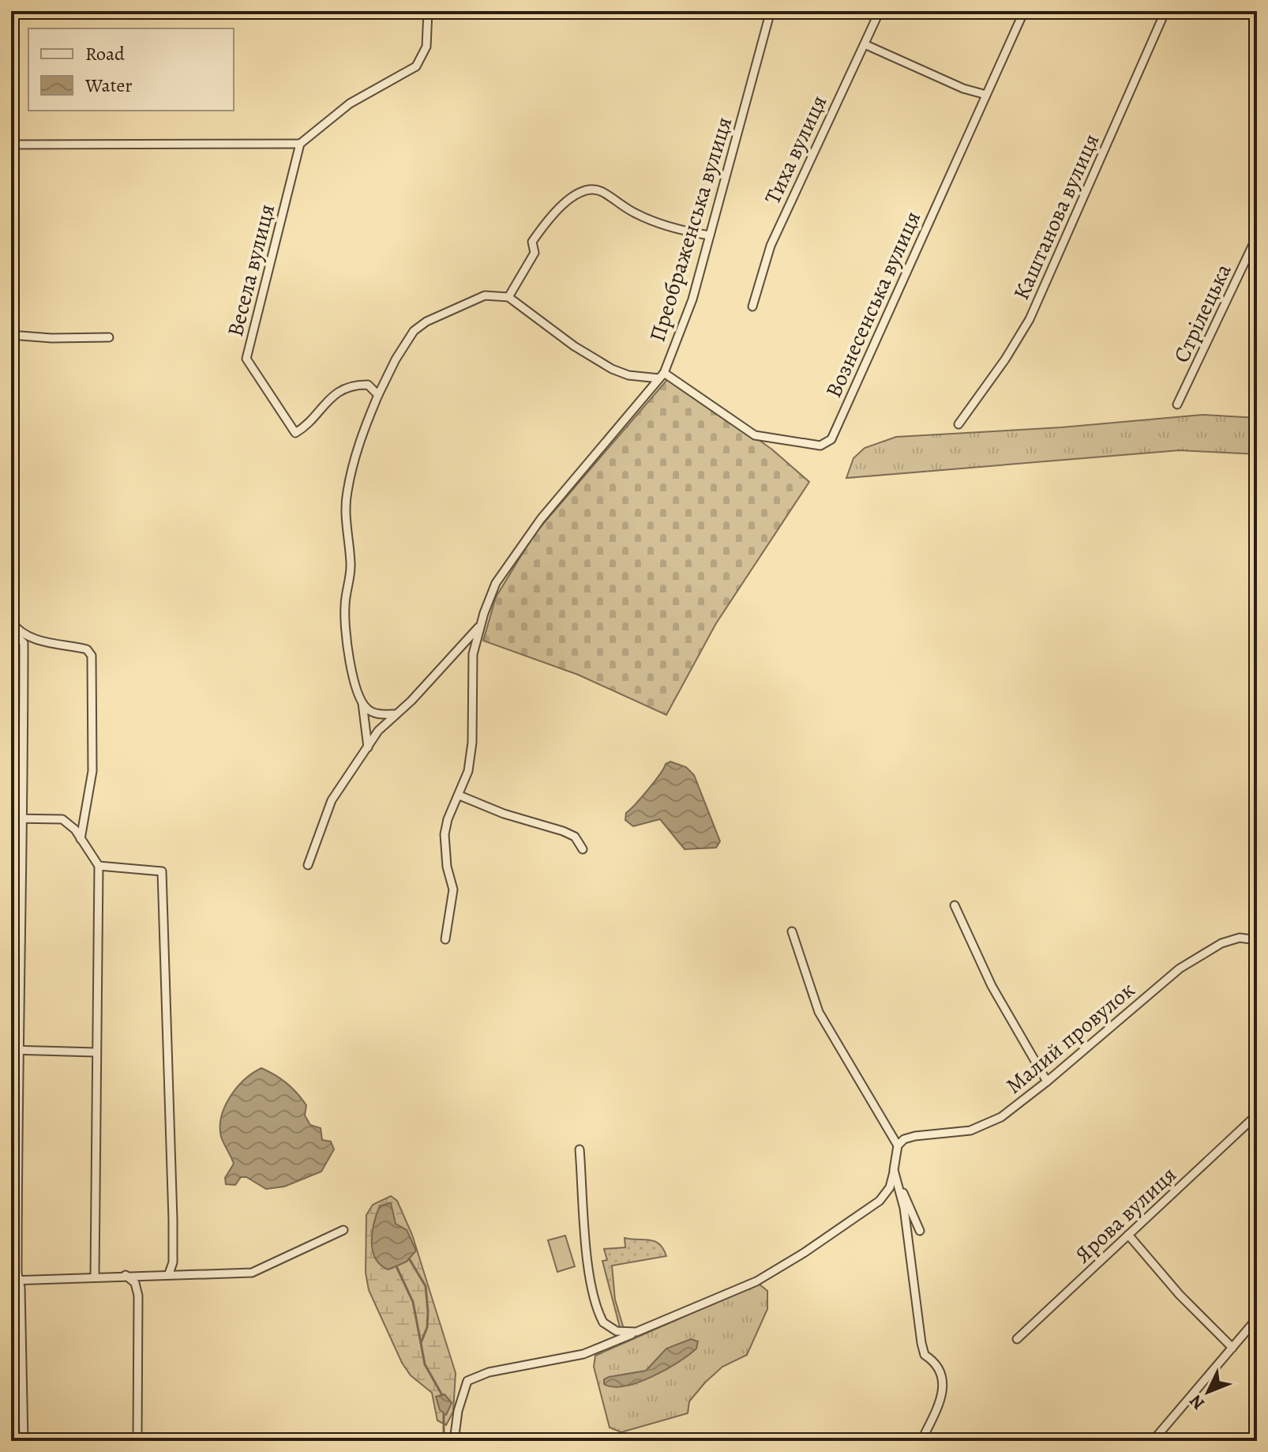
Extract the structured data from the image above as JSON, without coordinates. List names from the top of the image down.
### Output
{
  "streets": {
    "street": [
      "Тиха вулиця",
      "Каштанова вулиця",
      "Преображенська вулиця",
      "Весела вулиця",
      "Вознесенська вулиця",
      "Стрілецька",
      "Малий провулок",
      "Ярова вулиця"
    ]
  },
  "crossings": [
    ["Преображенська вулиця", "Вознесенська вулиця"]
  ],
  "legend": ["Road", "Water"],
  "north": "bottom left"
}
